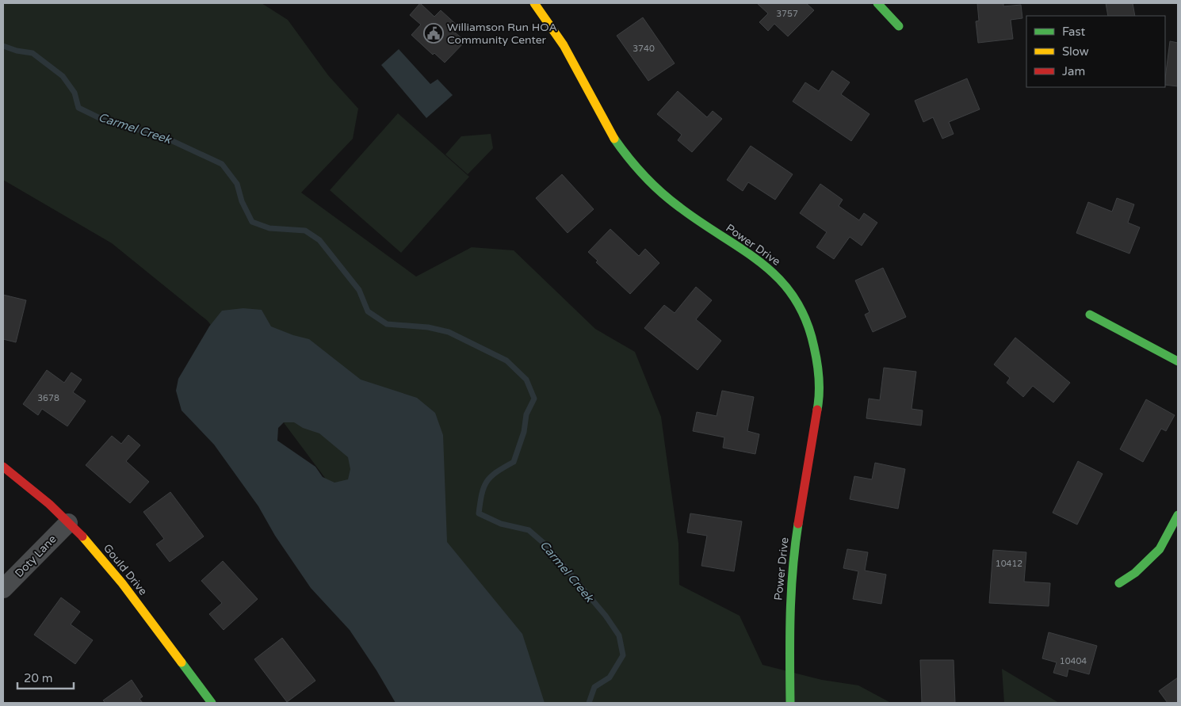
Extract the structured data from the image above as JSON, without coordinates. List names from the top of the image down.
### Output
{
  "streets": {
    "street": ["Power Drive", "Doty Lane", "Gould Drive"]
  },
  "crossings": [
    ["Doty Lane", "Gould Drive"]
  ],
  "water": ["Carmel Creek"],
  "places": {
    "public building": ["Williamson Run HOA Community Center"]
  },
  "house_numbers": [
    "3757",
    "3740",
    "3678",
    "10412",
    "10404"
  ],
  "legend": ["Fast", "Slow", "Jam"],
  "scale_bar": "20 m"
}
